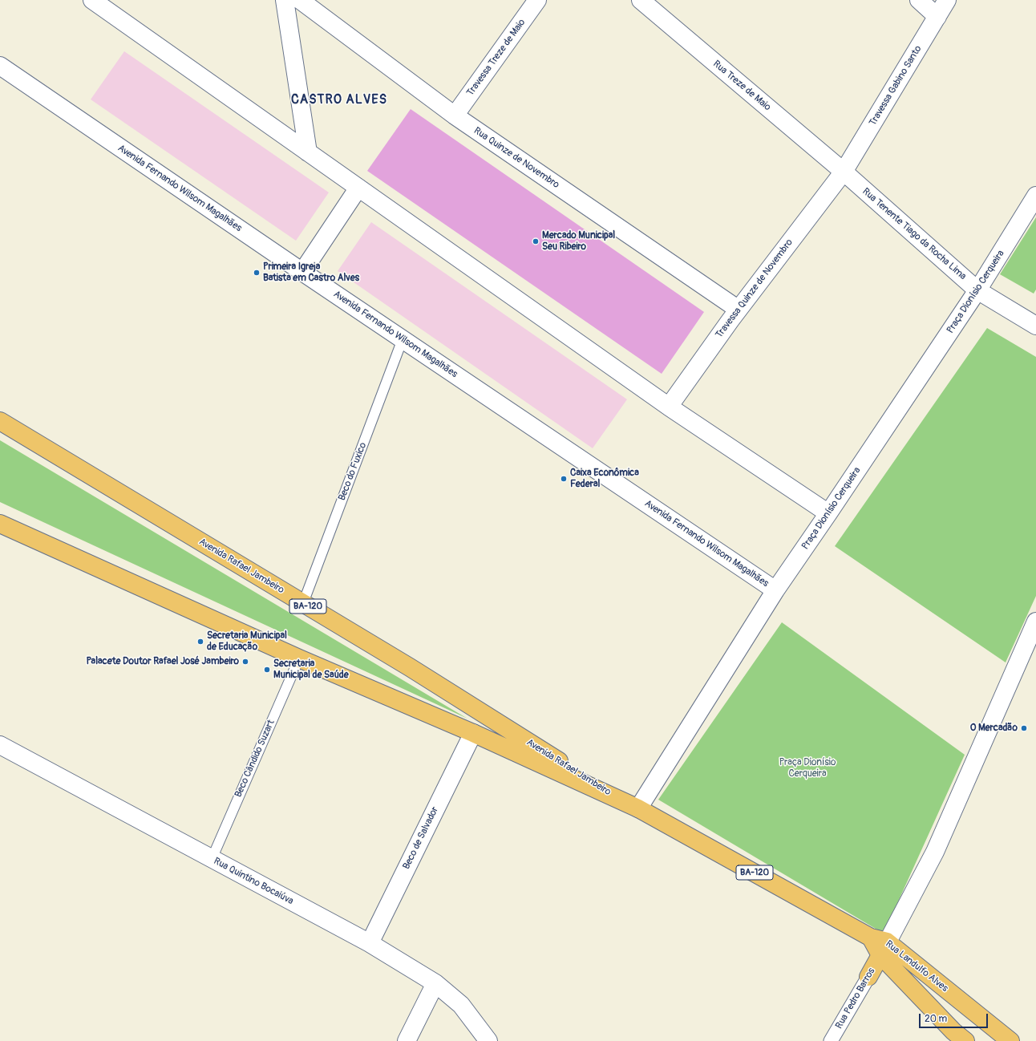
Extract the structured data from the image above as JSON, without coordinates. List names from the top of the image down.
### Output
{
  "streets": {
    "main road": [
      "Avenida Rafael Jambeiro",
      "BA-120",
      "Rua Landulfo Alves",
      "Rua Pedro Barros"
    ],
    "street": [
      "Travessa Treze de Maio",
      "Rua Treze de Maio",
      "Travessa Gabino Santo",
      "Rua Quinze de Novembro",
      "Avenida Fernando Wilsom Magalhães",
      "Rua Tenente Tiago da Rocha Lima",
      "Travessa Quinze de Novembro",
      "Praça Dionísio Cerqueira",
      "Beco de Salvador",
      "Rua Quintino Bocaiúva"
    ],
    "lane": ["Beco do Fuxico", "Beco Cândido Suzart"]
  },
  "crossings": [
    ["Travessa Treze de Maio", "Rua Quinze de Novembro"],
    ["Rua Treze de Maio", "Travessa Gabino Santo"],
    ["Rua Treze de Maio", "Rua Tenente Tiago da Rocha Lima"],
    ["Rua Treze de Maio", "Travessa Quinze de Novembro"],
    ["Travessa Gabino Santo", "Rua Tenente Tiago da Rocha Lima"],
    ["Travessa Gabino Santo", "Travessa Quinze de Novembro"],
    ["Rua Quinze de Novembro", "Travessa Quinze de Novembro"],
    ["Avenida Fernando Wilsom Magalhães", "Praça Dionísio Cerqueira"],
    ["Avenida Fernando Wilsom Magalhães", "Beco do Fuxico"],
    ["Rua Tenente Tiago da Rocha Lima", "Travessa Quinze de Novembro"],
    ["Rua Tenente Tiago da Rocha Lima", "Praça Dionísio Cerqueira"],
    ["Praça Dionísio Cerqueira", "BA-120"],
    ["Beco do Fuxico", "Avenida Rafael Jambeiro"],
    ["Avenida Rafael Jambeiro", "BA-120"],
    ["Avenida Rafael Jambeiro", "Beco Cândido Suzart"],
    ["Avenida Rafael Jambeiro", "Beco de Salvador"],
    ["BA-120", "Rua Landulfo Alves"],
    ["BA-120", "Rua Pedro Barros"],
    ["Beco Cândido Suzart", "Rua Quintino Bocaiúva"],
    ["Beco de Salvador", "Rua Quintino Bocaiúva"],
    ["Rua Landulfo Alves", "Rua Pedro Barros"]
  ],
  "districts": ["CASTRO ALVES"],
  "parks": ["Praça Dionísio Cerqueira"],
  "places": [
    "Mercado Municipal Seu Ribeiro",
    "Primeira Igreja Batista em Castro Alves",
    "Caixa Econômica Federal",
    "Secretaria Municipal de Educação",
    "Palacete Doutor Rafael José Jambeiro",
    "Secretaria Municipal de Saúde",
    "O Mercadão"
  ],
  "scale_bar": "20 m"
}
